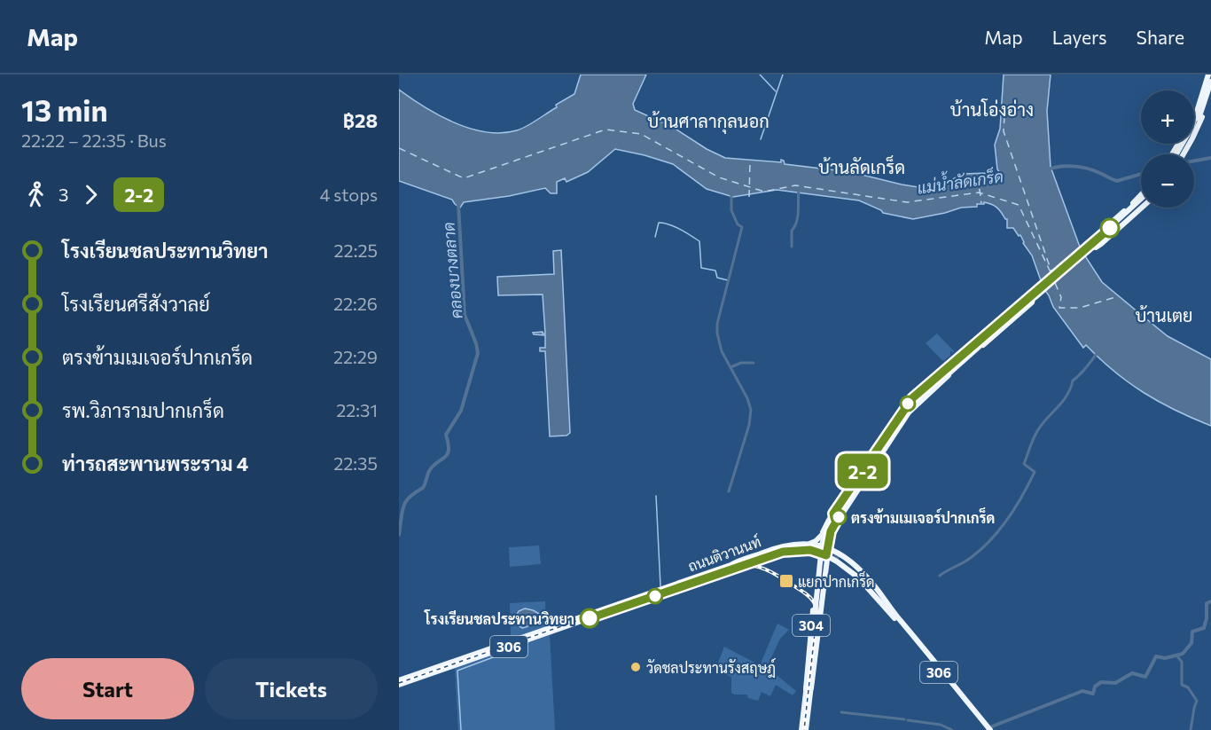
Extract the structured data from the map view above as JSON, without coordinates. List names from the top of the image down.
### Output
{
  "streets": {
    "main road": ["ถนนติวานนท์", "304", "306"]
  },
  "crossings": [
    ["ถนนติวานนท์", "304"],
    ["ถนนติวานนท์", "306"]
  ],
  "districts": [
    "บ้านโอ่งอ่าง",
    "บ้านศาลากุลนอก",
    "บ้านลัดเกร็ด",
    "บ้านเตย"
  ],
  "water": ["แม่น้ำลัดเกร็ด", "คลองบางตลาด"],
  "places": {
    "other": ["ตรงข้ามเมเจอร์ปากเกร็ด", "โรงเรียนชลประทานวิทยา", "วัดชลประทานรังสฤษฎ์"],
    "transit": ["แยกปากเกร็ด"]
  },
  "lines": ["bus line 2-2"],
  "page": {
    "header": "Map",
    "nav": ["Map", "Layers", "Share"],
    "heading": ["13 min", "22:22 – 22:35 · Bus", "฿28"],
    "on_map": "2-2",
    "map_buttons": ["+", "−"],
    "legs": ["3", "2-2", "4 stops"],
    "list": [
      {
        "name": "โรงเรียนชลประทานวิทยา",
        "value": "22:25"
      },
      {
        "name": "โรงเรียนศรีสังวาลย์",
        "value": "22:26"
      },
      {
        "name": "ตรงข้ามเมเจอร์ปากเกร็ด",
        "value": "22:29"
      },
      {
        "name": "รพ.วิภารามปากเกร็ด",
        "value": "22:31"
      },
      {
        "name": "ท่ารถสะพานพระราม 4",
        "value": "22:35"
      }
    ],
    "buttons": ["Start", "Tickets"]
  }
}
